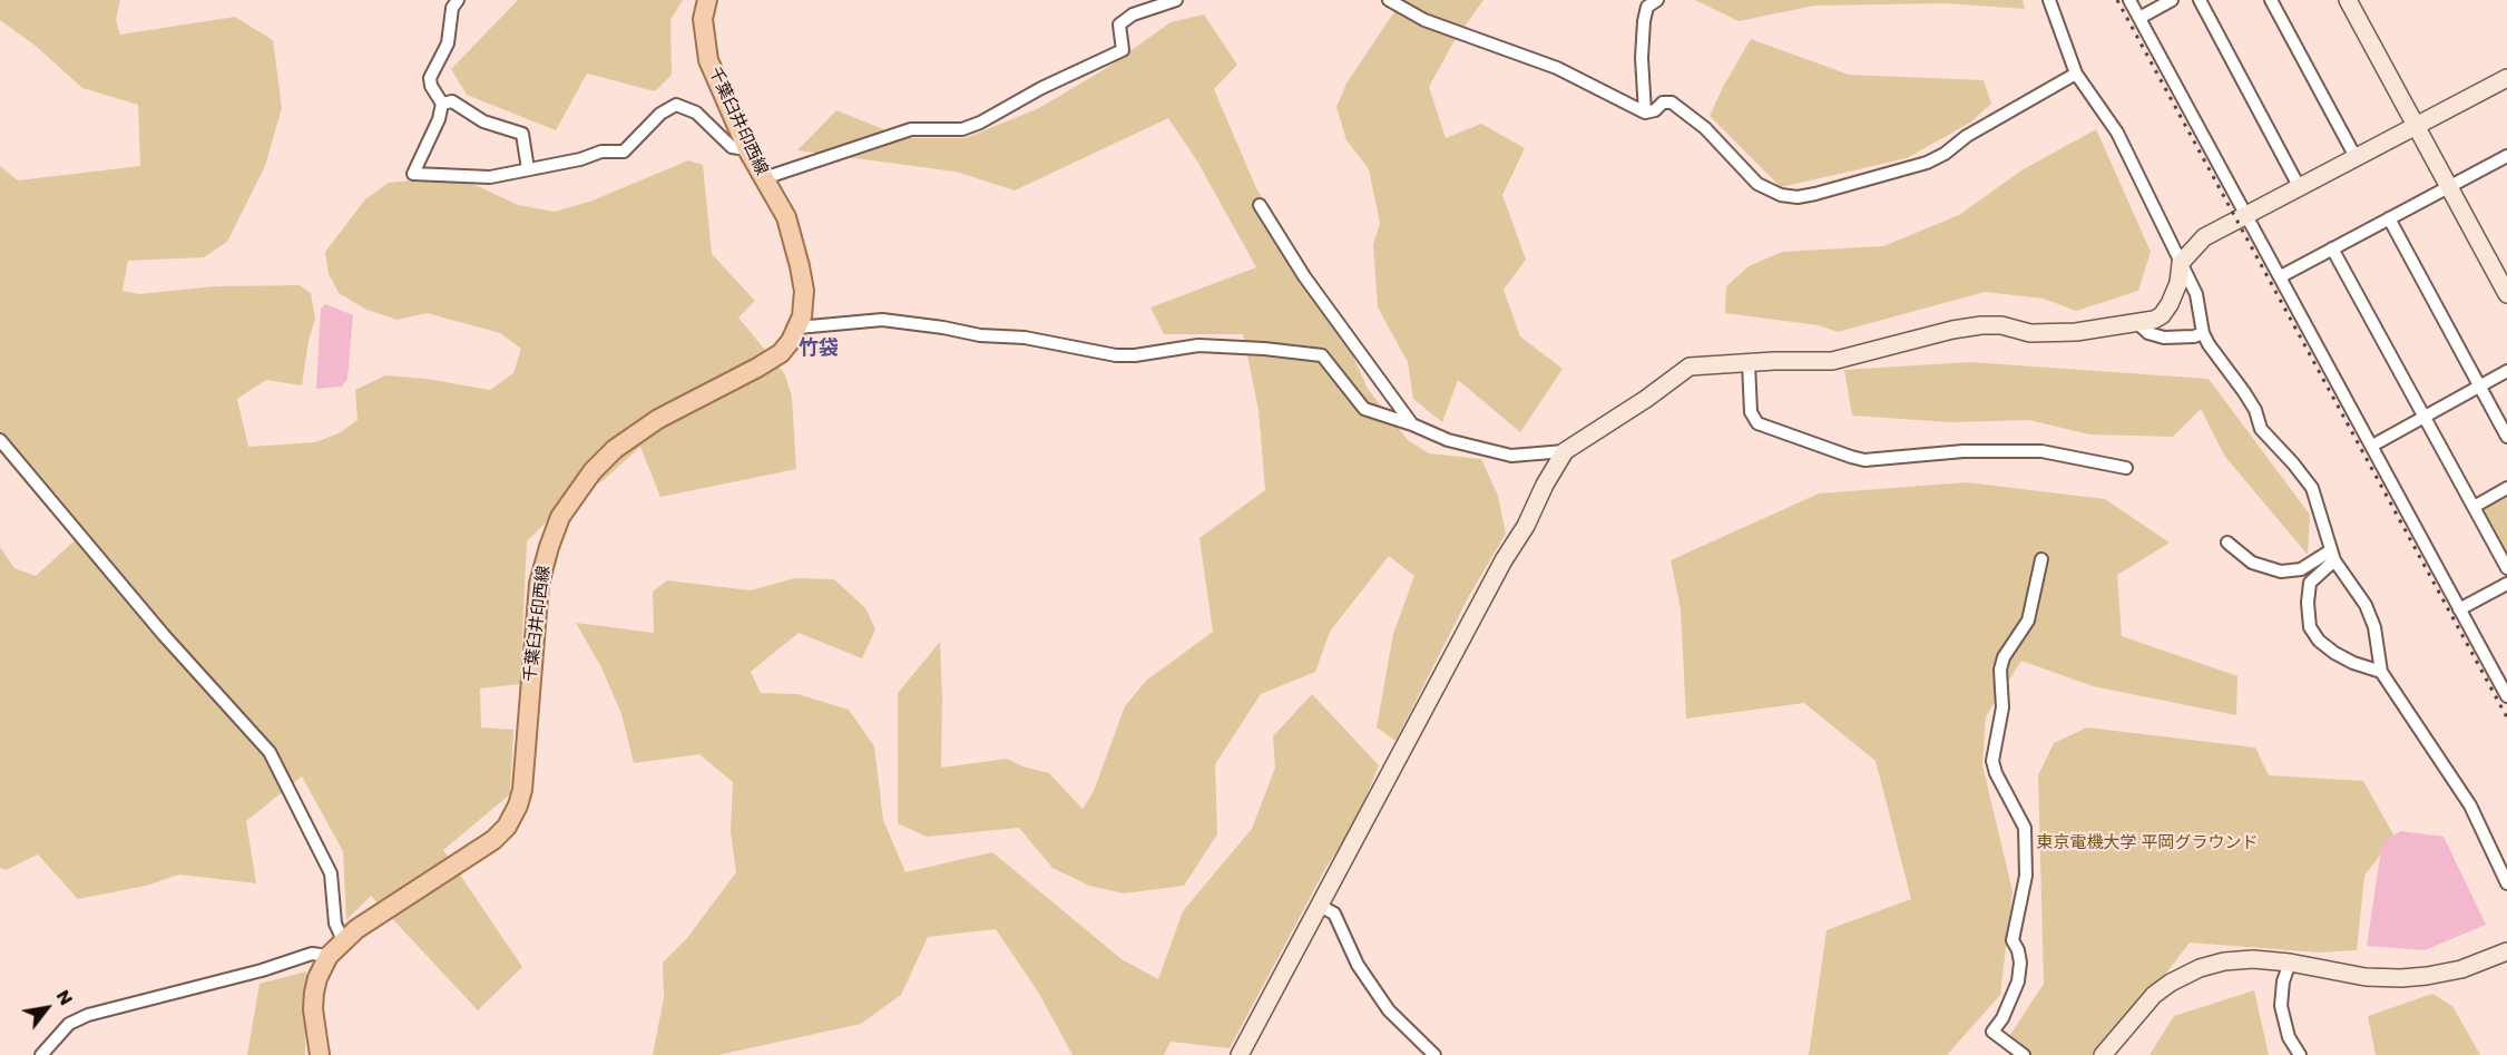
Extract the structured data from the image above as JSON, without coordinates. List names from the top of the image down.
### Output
{
  "streets": {
    "main road": ["千葉臼井印西線"]
  },
  "districts": ["竹袋"],
  "parks": ["東京電機大学 平岡グラウンド"],
  "north": "top right"
}
